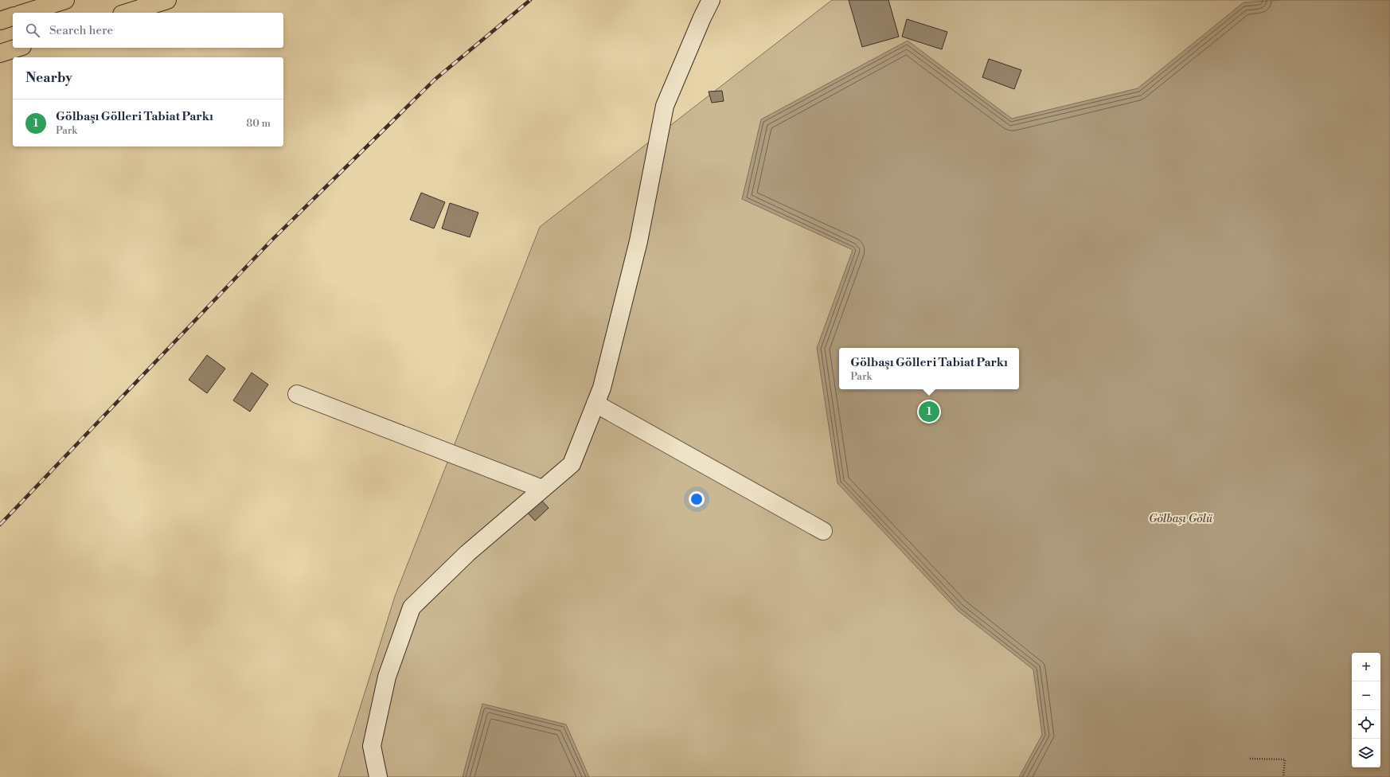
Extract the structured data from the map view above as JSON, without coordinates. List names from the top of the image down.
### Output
{
  "water": ["Gölbaşı Gölü"],
  "page": {
    "search": "Search here",
    "heading": "Nearby",
    "list": [
      {
        "mark": "1",
        "name": "Gölbaşı Gölleri Tabiat Parkı",
        "note": "Park",
        "value": "80 m"
      }
    ],
    "popup": ["Gölbaşı Gölleri Tabiat Parkı", "Park"],
    "pins": "1",
    "map_buttons": ["+", "−"]
  }
}
